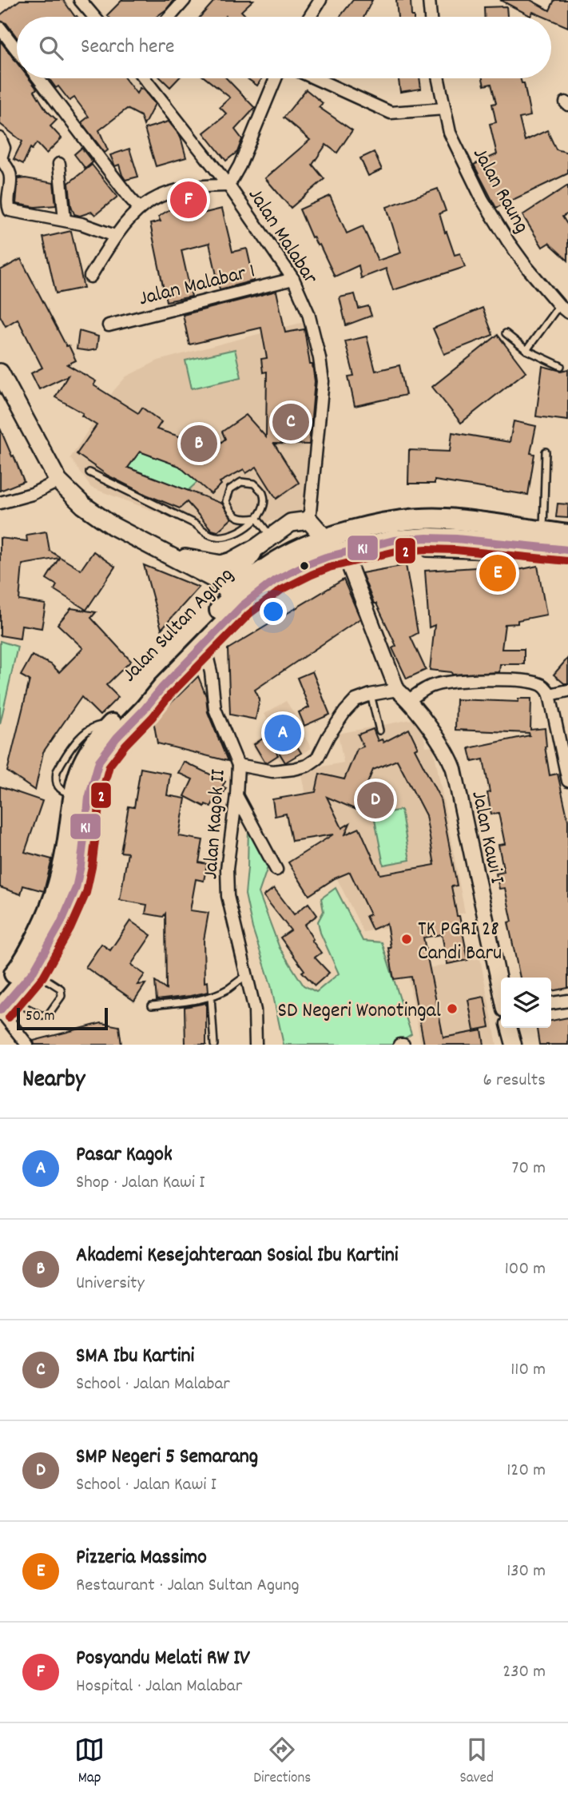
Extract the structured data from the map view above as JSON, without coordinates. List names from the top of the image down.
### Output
{
  "streets": {
    "highway": ["Jalan Sultan Agung"],
    "street": [
      "Jalan Raung",
      "Jalan Malabar",
      "Jalan Malabar 1",
      "Jalan Kagok II",
      "Jalan Kawi I"
    ]
  },
  "crossings": [
    ["Jalan Malabar", "Jalan Malabar 1"],
    ["Jalan Sultan Agung", "Jalan Kagok II"],
    ["Jalan Sultan Agung", "Jalan Kawi I"]
  ],
  "places": ["TK PGRI 28 Candi Baru", "SD Negeri Wonotingal"],
  "lines": ["transit line K1", "transit line 2"],
  "scale_bar": "50 m",
  "page": {
    "search": "Search here",
    "pins": [
      "F",
      "C",
      "B",
      "E",
      "A",
      "D"
    ],
    "scale": "50 m",
    "heading": ["Nearby", "6 results"],
    "list": [
      {
        "mark": "A",
        "name": "Pasar Kagok",
        "note": "Shop · Jalan Kawi I",
        "value": "70 m"
      },
      {
        "mark": "B",
        "name": "Akademi Kesejahteraan Sosial Ibu Kartini",
        "note": "University",
        "value": "100 m"
      },
      {
        "mark": "C",
        "name": "SMA Ibu Kartini",
        "note": "School · Jalan Malabar",
        "value": "110 m"
      },
      {
        "mark": "D",
        "name": "SMP Negeri 5 Semarang",
        "note": "School · Jalan Kawi I",
        "value": "120 m"
      },
      {
        "mark": "E",
        "name": "Pizzeria Massimo",
        "note": "Restaurant · Jalan Sultan Agung",
        "value": "130 m"
      },
      {
        "mark": "F",
        "name": "Posyandu Melati RW IV",
        "note": "Hospital · Jalan Malabar",
        "value": "230 m"
      }
    ],
    "nav": ["Map", "Directions", "Saved"]
  }
}
